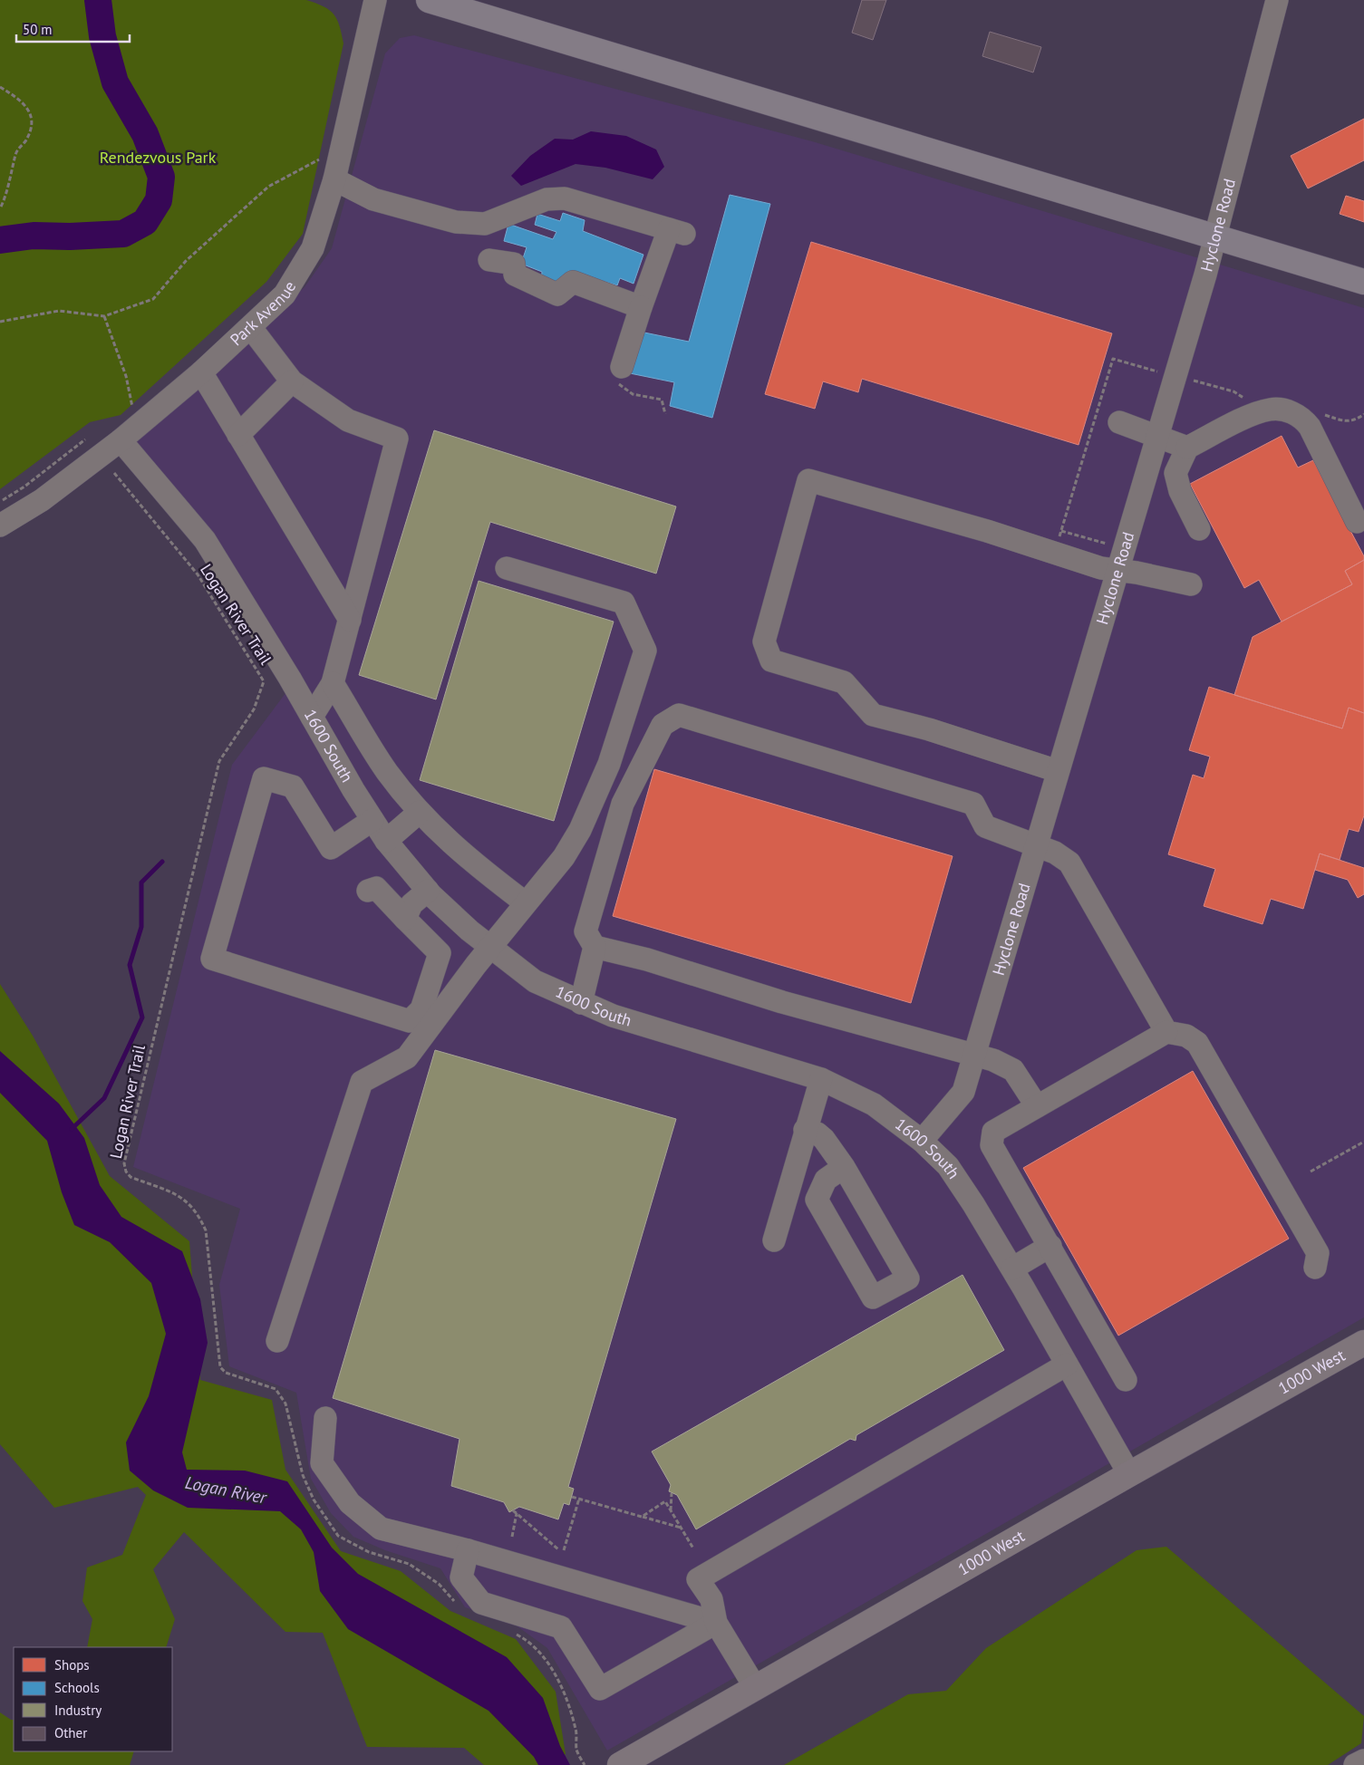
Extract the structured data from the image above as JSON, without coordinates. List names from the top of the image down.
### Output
{
  "streets": {
    "main road": ["1000 West"],
    "street": ["Hyclone Road", "Park Avenue", "1600 South"],
    "path": ["Logan River Trail"]
  },
  "crossings": [
    ["Hyclone Road", "1600 South"],
    ["Park Avenue", "1600 South"],
    ["1600 South", "1000 West"]
  ],
  "water": ["Logan River"],
  "parks": ["Rendezvous Park"],
  "legend": [
    "Shops",
    "Schools",
    "Industry",
    "Other"
  ],
  "scale_bar": "50 m"
}
